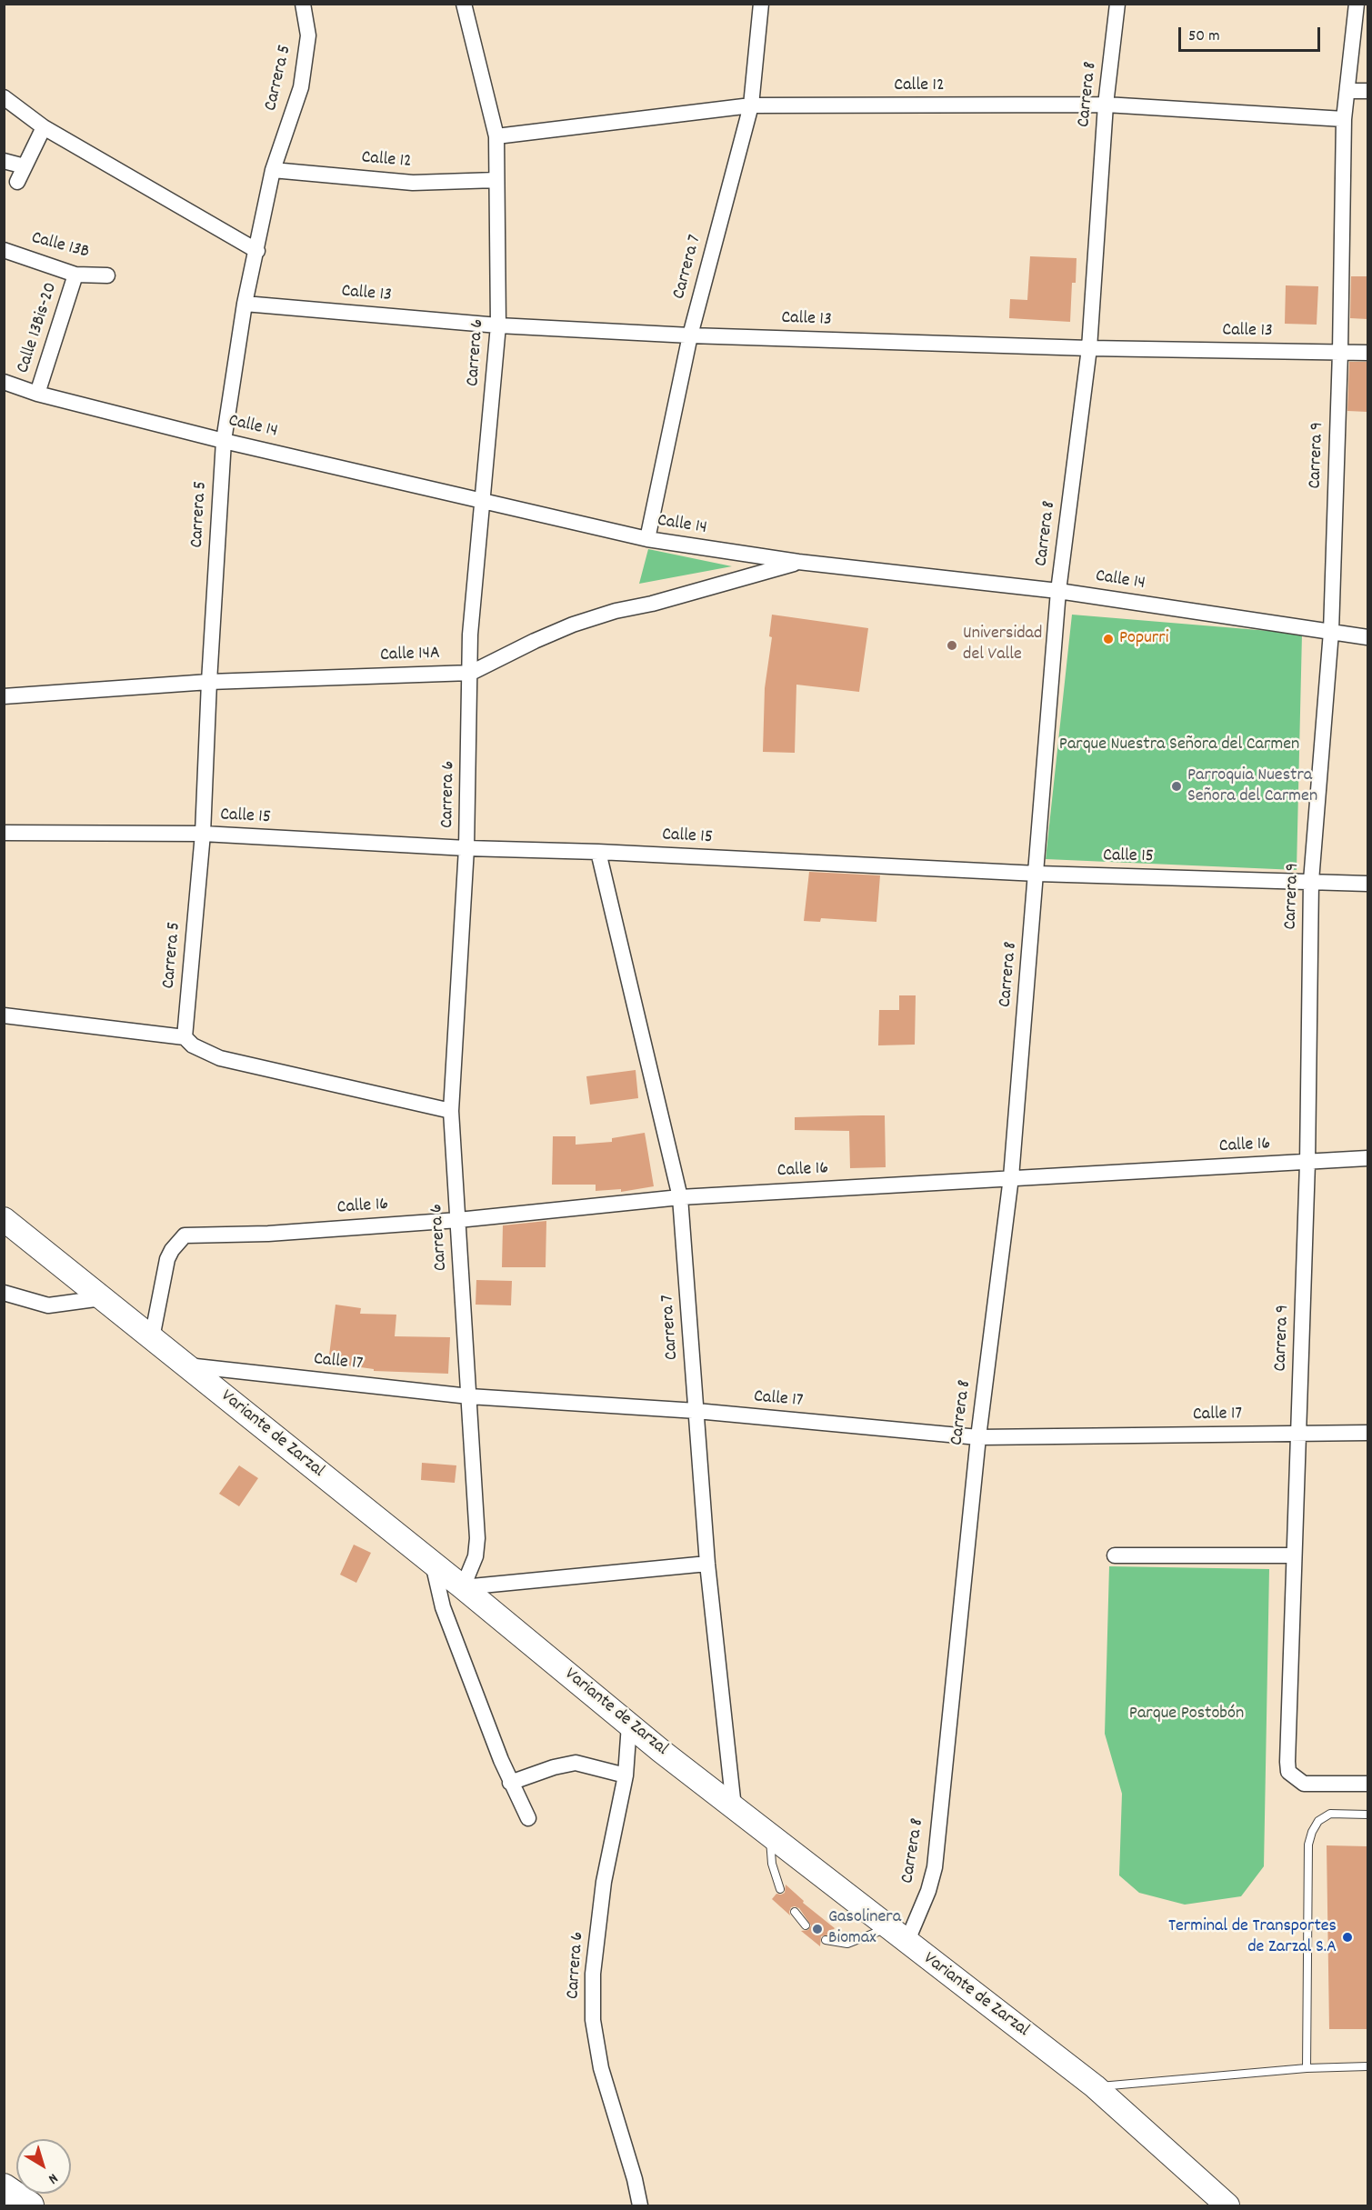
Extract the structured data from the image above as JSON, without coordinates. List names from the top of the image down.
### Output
{
  "streets": {
    "main road": ["Variante de Zarzal"],
    "street": [
      "Carrera 5",
      "Calle 12",
      "Carrera 8",
      "Calle 13B",
      "Carrera 7",
      "Calle 13",
      "Calle 13Bis-20",
      "Carrera 6",
      "Calle 14",
      "Carrera 9",
      "Calle 14A",
      "Calle 15",
      "Calle 16",
      "Calle 17"
    ]
  },
  "crossings": [
    ["Carrera 5", "Calle 12"],
    ["Carrera 5", "Calle 13"],
    ["Carrera 5", "Calle 14"],
    ["Carrera 5", "Calle 14A"],
    ["Carrera 5", "Calle 15"],
    ["Calle 12", "Carrera 8"],
    ["Calle 12", "Carrera 7"],
    ["Calle 12", "Carrera 6"],
    ["Calle 12", "Carrera 9"],
    ["Carrera 8", "Calle 13"],
    ["Carrera 8", "Calle 14"],
    ["Carrera 8", "Calle 15"],
    ["Carrera 8", "Calle 16"],
    ["Carrera 8", "Calle 17"],
    ["Carrera 8", "Variante de Zarzal"],
    ["Calle 13B", "Calle 13Bis-20"],
    ["Carrera 7", "Calle 13"],
    ["Carrera 7", "Calle 14"],
    ["Carrera 7", "Calle 15"],
    ["Carrera 7", "Calle 16"],
    ["Carrera 7", "Calle 17"],
    ["Carrera 7", "Variante de Zarzal"],
    ["Calle 13", "Carrera 6"],
    ["Calle 13", "Carrera 9"],
    ["Calle 13Bis-20", "Calle 14"],
    ["Carrera 6", "Calle 14"],
    ["Carrera 6", "Calle 14A"],
    ["Carrera 6", "Calle 15"],
    ["Carrera 6", "Calle 16"],
    ["Carrera 6", "Calle 17"],
    ["Carrera 6", "Variante de Zarzal"],
    ["Calle 14", "Carrera 9"],
    ["Calle 14", "Calle 14A"],
    ["Carrera 9", "Calle 15"],
    ["Carrera 9", "Calle 16"],
    ["Carrera 9", "Calle 17"],
    ["Calle 16", "Variante de Zarzal"],
    ["Calle 17", "Variante de Zarzal"]
  ],
  "parks": ["Parque Nuestra Señora del Carmen", "Parque Postobón"],
  "places": [
    "Popurri",
    "Universidad del Valle",
    "Parroquia Nuestra Señora del Carmen",
    "Gasolinera Biomax",
    "Terminal de Transportes de Zarzal S.A"
  ],
  "scale_bar": "50 m",
  "north": "bottom right"
}
